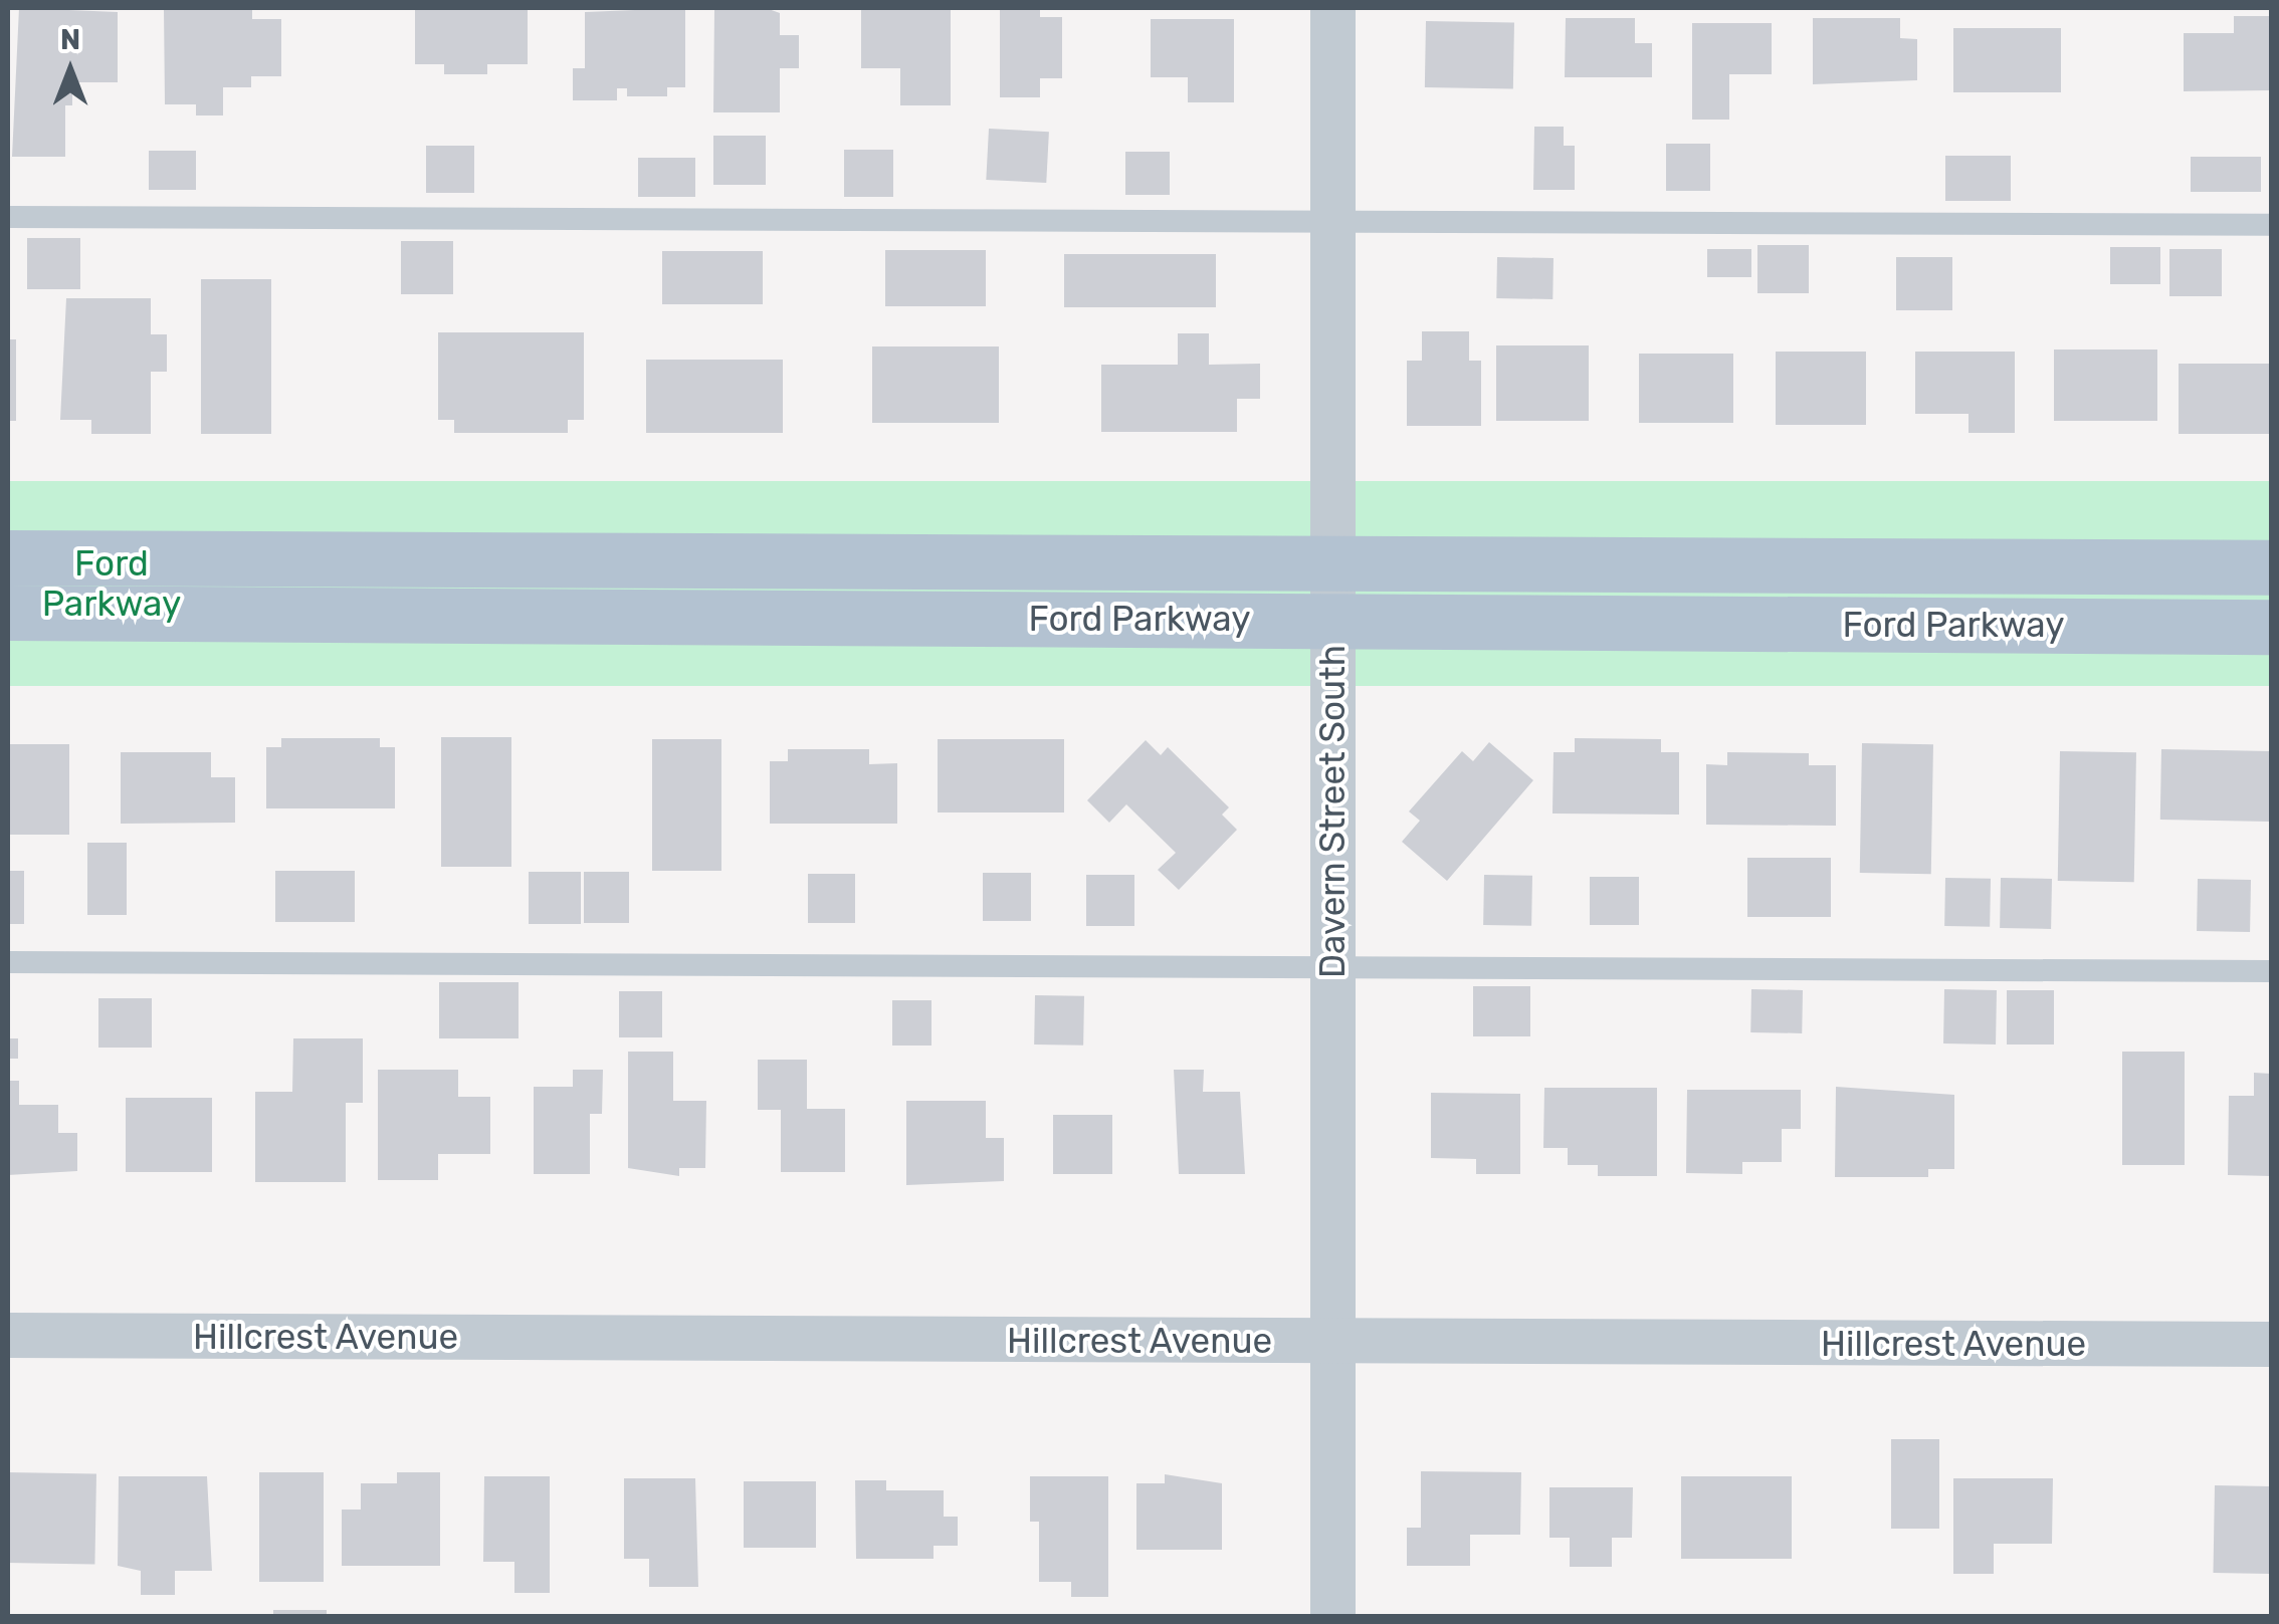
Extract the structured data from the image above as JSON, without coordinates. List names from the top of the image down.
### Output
{
  "streets": {
    "main road": ["Ford Parkway"],
    "street": ["Davern Street South", "Hillcrest Avenue"]
  },
  "crossings": [
    ["Ford Parkway", "Davern Street South"],
    ["Davern Street South", "Hillcrest Avenue"]
  ],
  "parks": ["Ford Parkway"],
  "north": "top"
}
